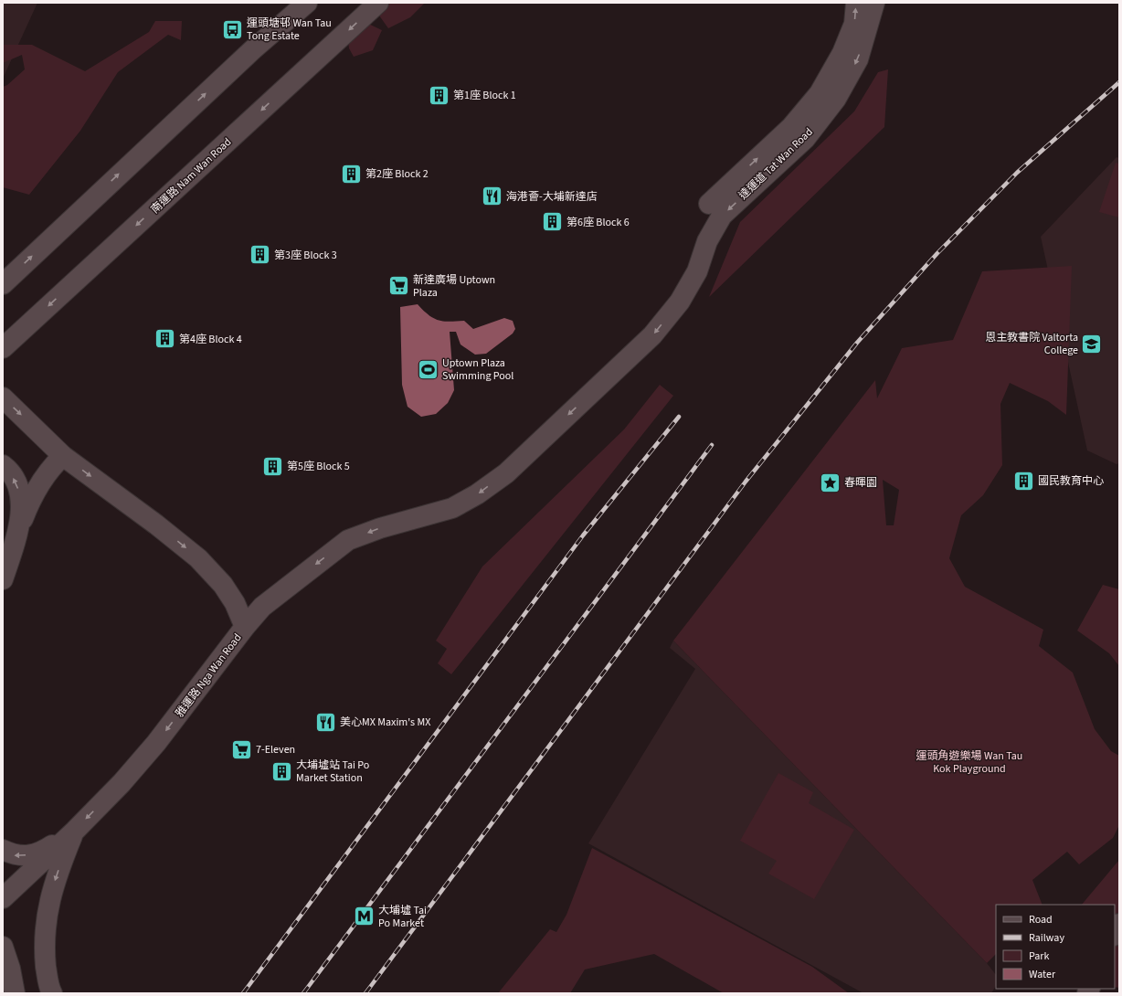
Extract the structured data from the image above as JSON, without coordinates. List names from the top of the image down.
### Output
{
  "streets": {
    "street": ["達運道 Tat Wan Road", "南運路 Nam Wan Road", "雅運路 Nga Wan Road"]
  },
  "crossings": [
    ["達運道 Tat Wan Road", "雅運路 Nga Wan Road"]
  ],
  "parks": ["運頭角遊樂場 Wan Tau Kok Playground"],
  "places": {
    "bus stop": ["運頭塘邨 Wan Tau Tong Estate"],
    "building": [
      "第1座 Block 1",
      "第2座 Block 2",
      "第6座 Block 6",
      "第3座 Block 3",
      "第4座 Block 4",
      "第5座 Block 5",
      "國民教育中心",
      "大埔墟站 Tai Po Market Station"
    ],
    "restaurant": ["海港薈-大埔新達店", "美心MX Maxim's MX"],
    "supermarket": ["新達廣場 Uptown Plaza", "7-Eleven"],
    "school or university": ["恩主教書院 Valtorta College"],
    "sports": ["Uptown Plaza Swimming Pool"],
    "place": ["春暉園"],
    "metro station": ["大埔墟 Tai Po Market"]
  },
  "legend": [
    "Road",
    "Railway",
    "Park",
    "Water"
  ]
}
